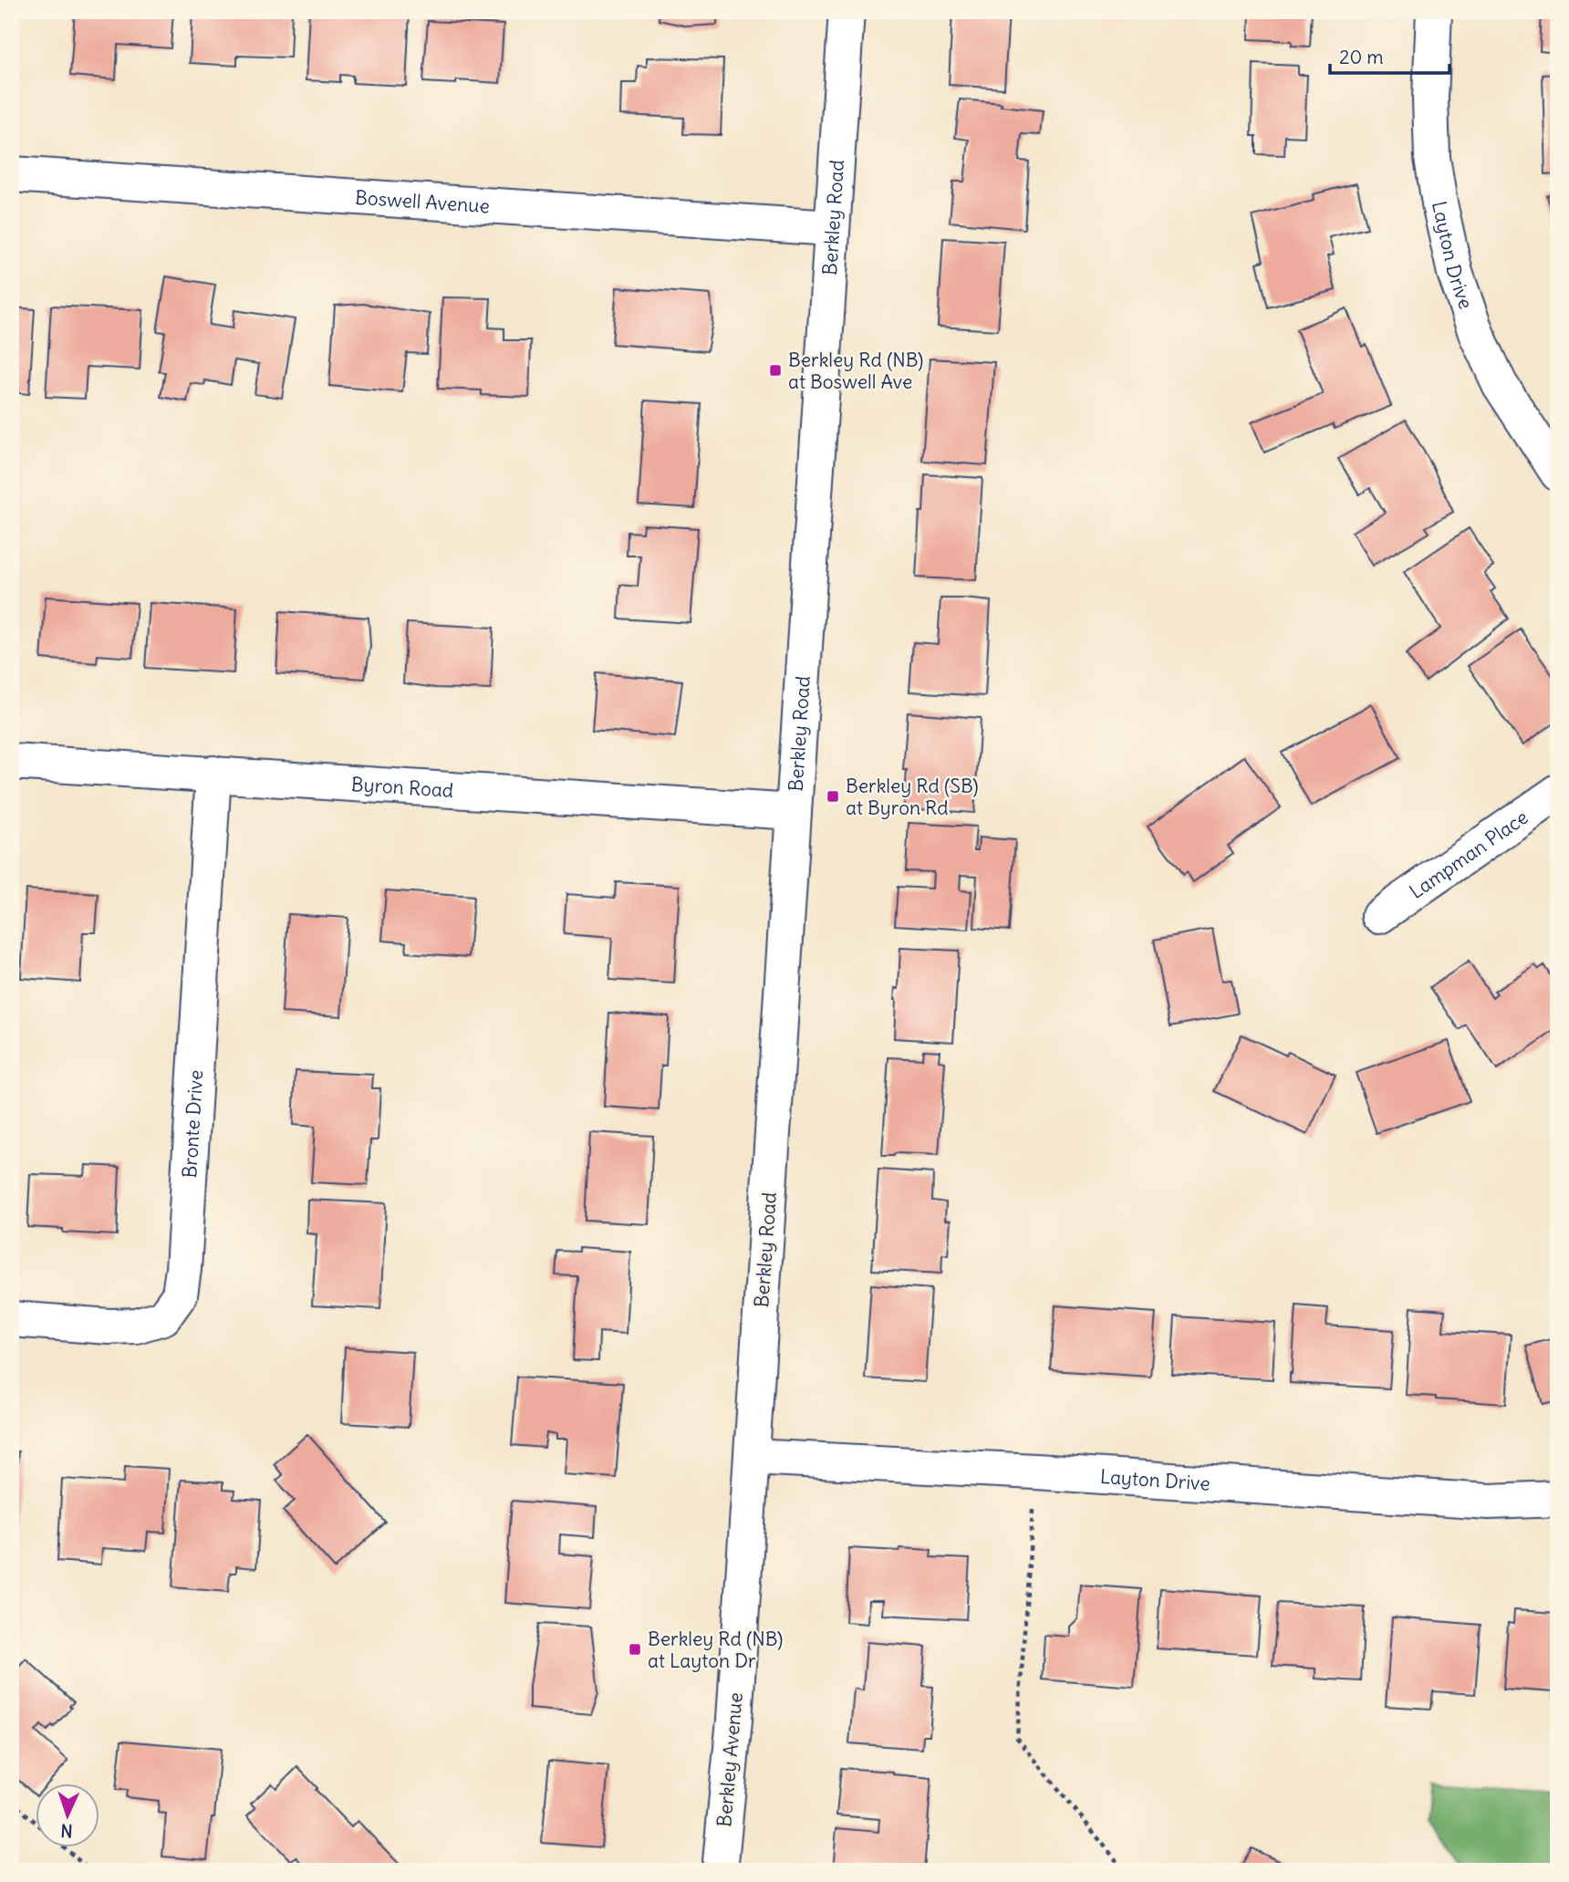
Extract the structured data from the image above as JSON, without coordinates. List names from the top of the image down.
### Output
{
  "streets": {
    "street": [
      "Boswell Avenue",
      "Berkley Road",
      "Layton Drive",
      "Byron Road",
      "Lampman Place",
      "Bronte Drive",
      "Berkley Avenue"
    ]
  },
  "crossings": [
    ["Boswell Avenue", "Berkley Road"],
    ["Berkley Road", "Layton Drive"],
    ["Berkley Road", "Byron Road"],
    ["Berkley Road", "Berkley Avenue"],
    ["Layton Drive", "Berkley Avenue"],
    ["Byron Road", "Bronte Drive"]
  ],
  "places": {
    "transit": ["Berkley Rd (NB) at Boswell Ave", "Berkley Rd (SB) at Byron Rd", "Berkley Rd (NB) at Layton Dr"]
  },
  "scale_bar": "20 m",
  "north": "bottom"
}
